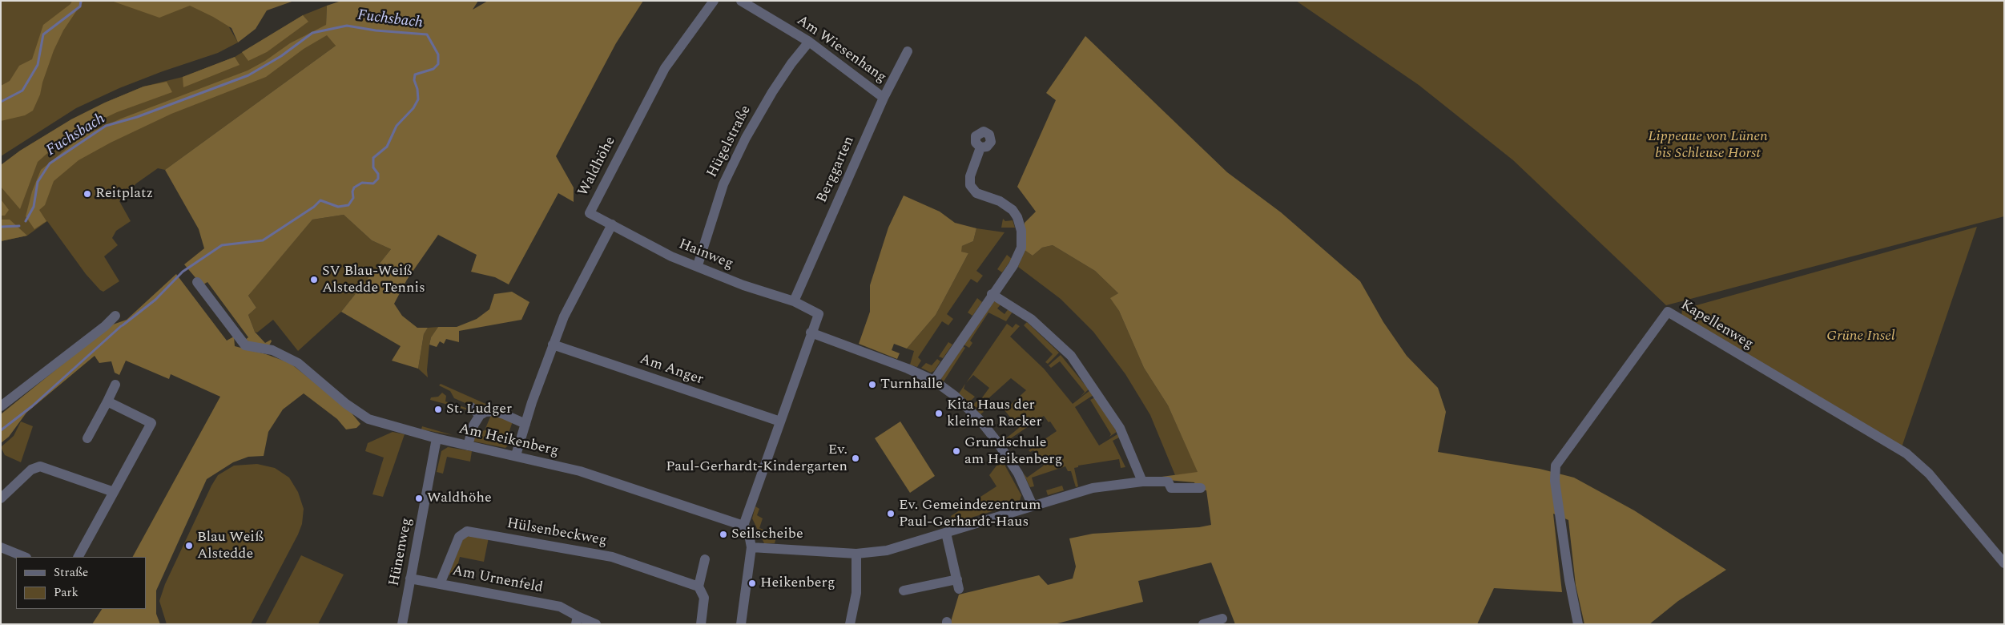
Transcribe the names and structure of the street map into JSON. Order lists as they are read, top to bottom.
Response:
{
  "streets": {
    "street": [
      "Am Wiesenhang",
      "Hügelstraße",
      "Waldhöhe",
      "Berggarten",
      "Hainweg",
      "Kapellenweg",
      "Am Anger",
      "Am Heikenberg",
      "Hülsenbeckweg",
      "Hünenweg",
      "Am Urnenfeld"
    ]
  },
  "crossings": [
    ["Am Wiesenhang", "Hügelstraße"],
    ["Am Wiesenhang", "Berggarten"],
    ["Hügelstraße", "Hainweg"],
    ["Waldhöhe", "Hainweg"],
    ["Berggarten", "Hainweg"],
    ["Am Heikenberg", "Hünenweg"],
    ["Hülsenbeckweg", "Am Urnenfeld"],
    ["Hünenweg", "Am Urnenfeld"]
  ],
  "water": ["Fuchsbach"],
  "parks": ["Lippeaue von Lünen bis Schleuse Horst", "Grüne Insel"],
  "places": [
    "Reitplatz",
    "SV Blau-Weiß Alstedde Tennis",
    "Turnhalle",
    "St. Ludger",
    "Kita Haus der kleinen Racker",
    "Grundschule am Heikenberg",
    "Ev. Paul-Gerhardt-Kindergarten",
    "Waldhöhe",
    "Ev. Gemeindezentrum Paul-Gerhardt-Haus",
    "Seilscheibe",
    "Blau Weiß Alstedde",
    "Heikenberg"
  ],
  "legend": ["Straße", "Park"]
}
